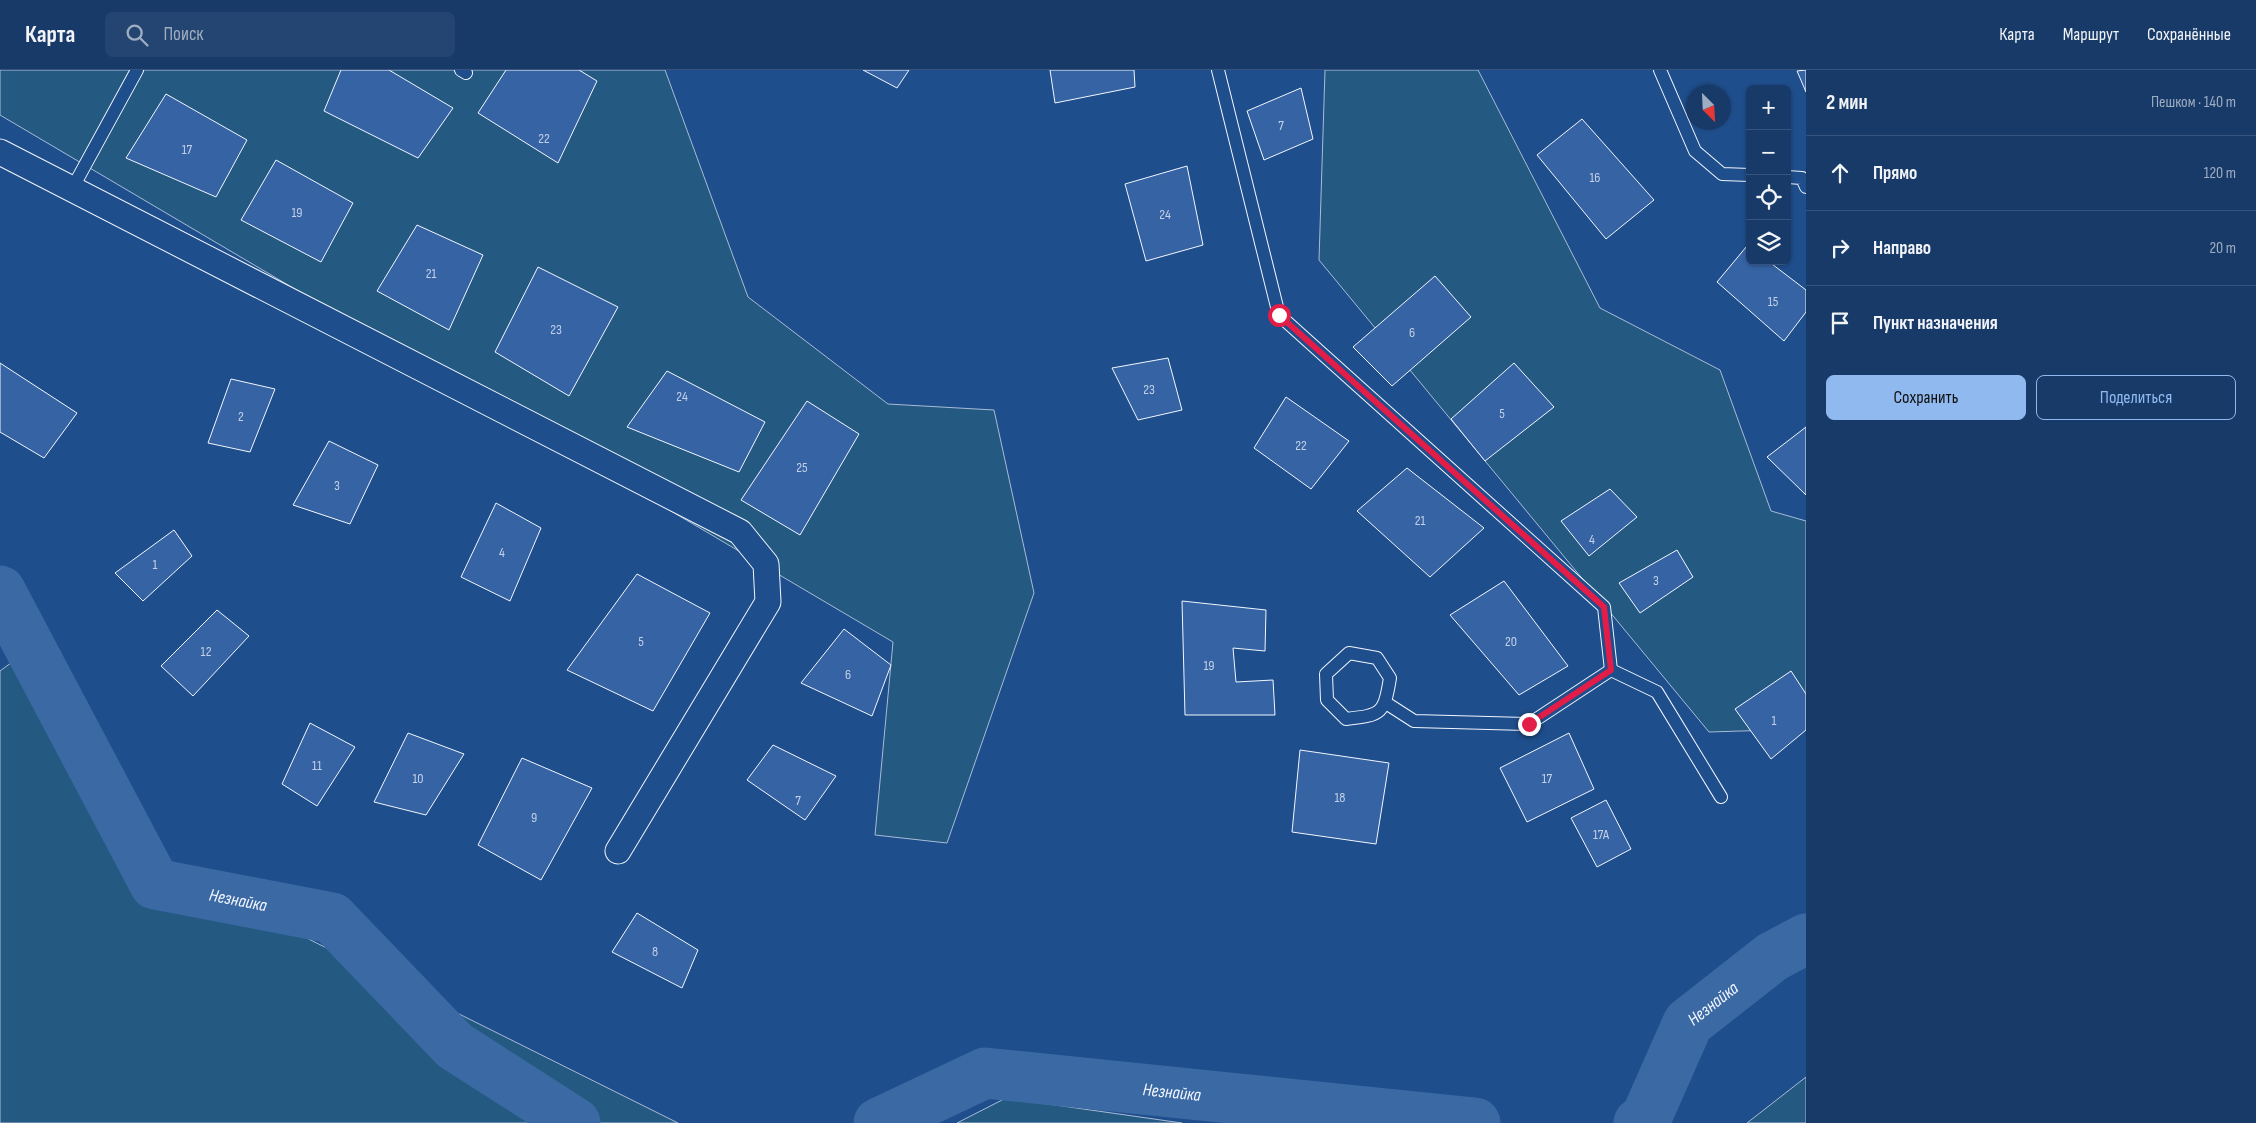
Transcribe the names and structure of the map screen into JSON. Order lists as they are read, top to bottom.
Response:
{
  "water": ["Незнайка"],
  "house_numbers": [
    "7",
    "22",
    "17",
    "16",
    "19",
    "24",
    "21",
    "15",
    "23",
    "6",
    "23",
    "24",
    "5",
    "2",
    "22",
    "25",
    "3",
    "21",
    "4",
    "4",
    "1",
    "3",
    "5",
    "20",
    "12",
    "19",
    "6",
    "1",
    "11",
    "10",
    "17",
    "18",
    "7",
    "9",
    "17А",
    "8"
  ],
  "north": "bottom right",
  "page": {
    "header": "Карта",
    "search": "Поиск",
    "nav": ["Карта", "Маршрут", "Сохранённые"],
    "heading": ["2 мин", "Пешком · 140 m"],
    "map_buttons": ["+", "−"],
    "list": [
      ["Прямо", "120 m"],
      ["Направо", "20 m"],
      "Пункт назначения"
    ],
    "buttons": ["Сохранить", "Поделиться"]
  }
}
